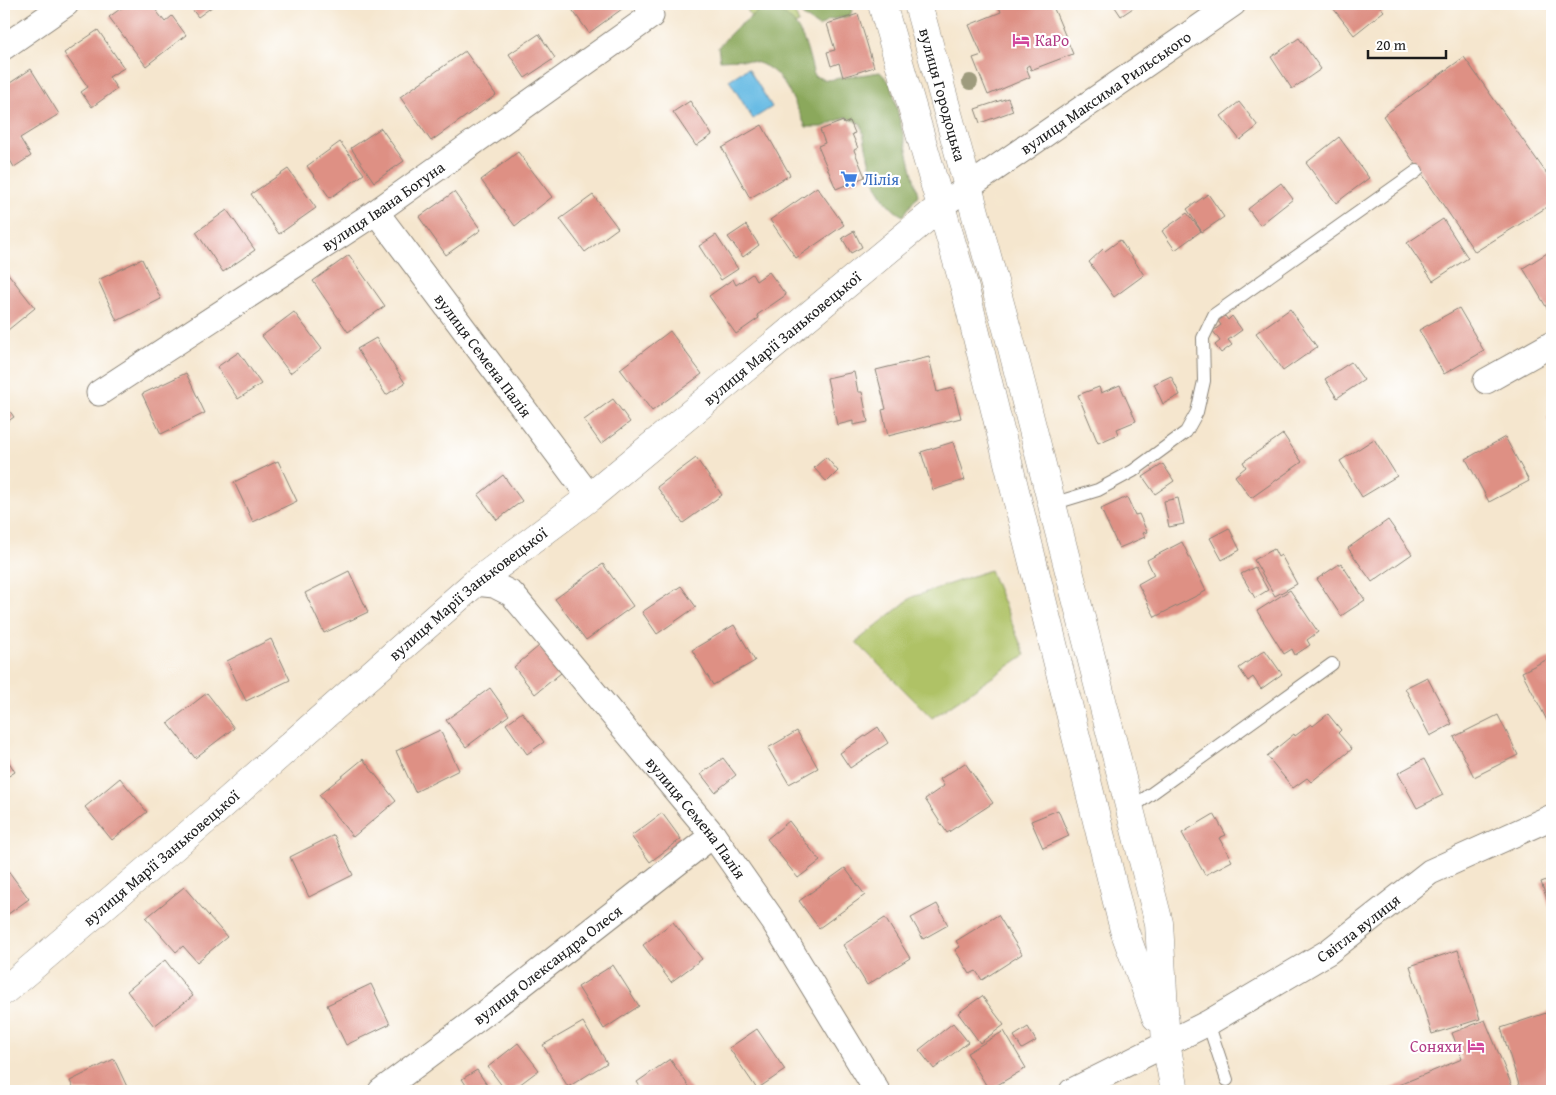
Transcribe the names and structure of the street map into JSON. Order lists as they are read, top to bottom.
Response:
{
  "streets": {
    "main road": ["вулиця Городоцька", "вулиця Марії Заньковецької"],
    "street": [
      "вулиця Максима Рильського",
      "вулиця Івана Богуна",
      "вулиця Семена Палія",
      "Світла вулиця",
      "вулиця Олександра Олеся"
    ]
  },
  "crossings": [
    ["вулиця Максима Рильського", "вулиця Городоцька"],
    ["вулиця Максима Рильського", "вулиця Марії Заньковецької"],
    ["вулиця Городоцька", "Світла вулиця"],
    ["вулиця Івана Богуна", "вулиця Семена Палія"],
    ["вулиця Марії Заньковецької", "вулиця Семена Палія"],
    ["вулиця Семена Палія", "вулиця Олександра Олеся"]
  ],
  "places": {
    "hotel": ["КаРо", "Соняхи"],
    "supermarket": ["Лілія"]
  },
  "scale_bar": "20 m"
}
